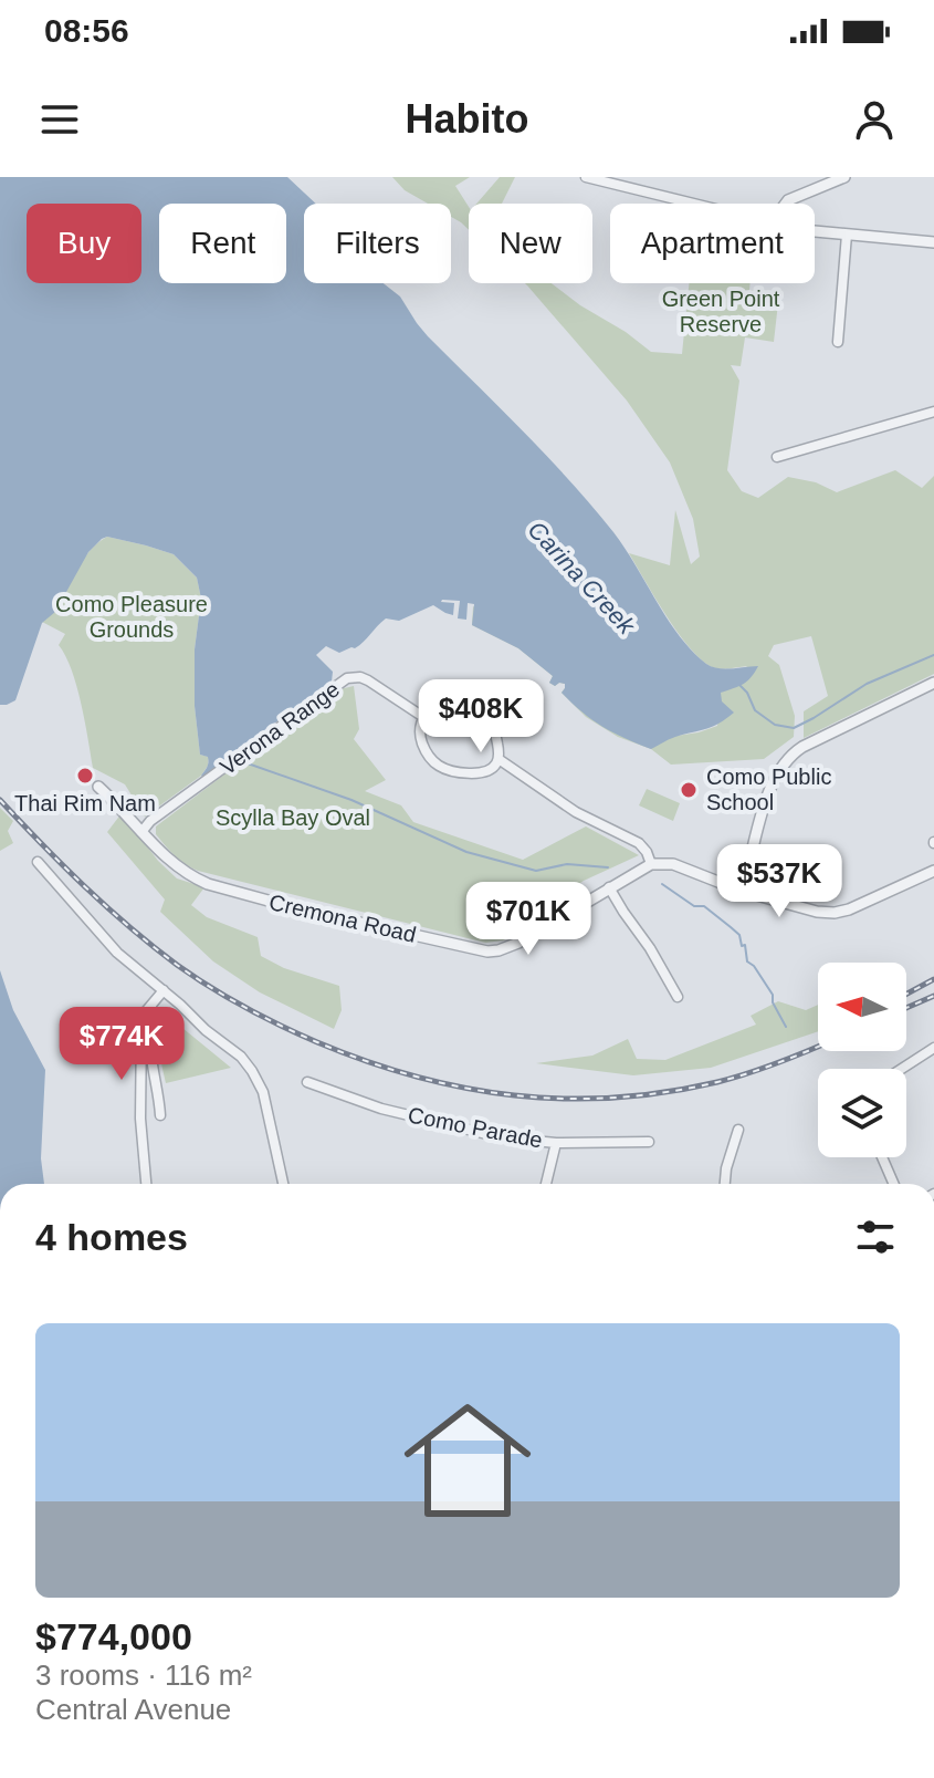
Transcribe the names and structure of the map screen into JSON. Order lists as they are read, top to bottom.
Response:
{
  "streets": {
    "street": ["Verona Range", "Cremona Road", "Como Parade"]
  },
  "crossings": [
    ["Verona Range", "Cremona Road"]
  ],
  "water": ["Carina Creek"],
  "parks": ["Green Point Reserve", "Como Pleasure Grounds", "Scylla Bay Oval"],
  "places": ["Thai Rim Nam", "Como Public School"],
  "north": "left",
  "page": {
    "status": "08:56",
    "header": "Habito",
    "chip": [
      "Buy",
      "Rent",
      "Filters",
      "New",
      "Apartment"
    ],
    "price": [
      "$408K",
      "$537K",
      "$701K",
      "$774K"
    ],
    "heading": "4 homes",
    "list": [
      {
        "name": "$774,000",
        "note": "3 rooms · 116 m² · Central Avenue"
      }
    ]
  }
}
